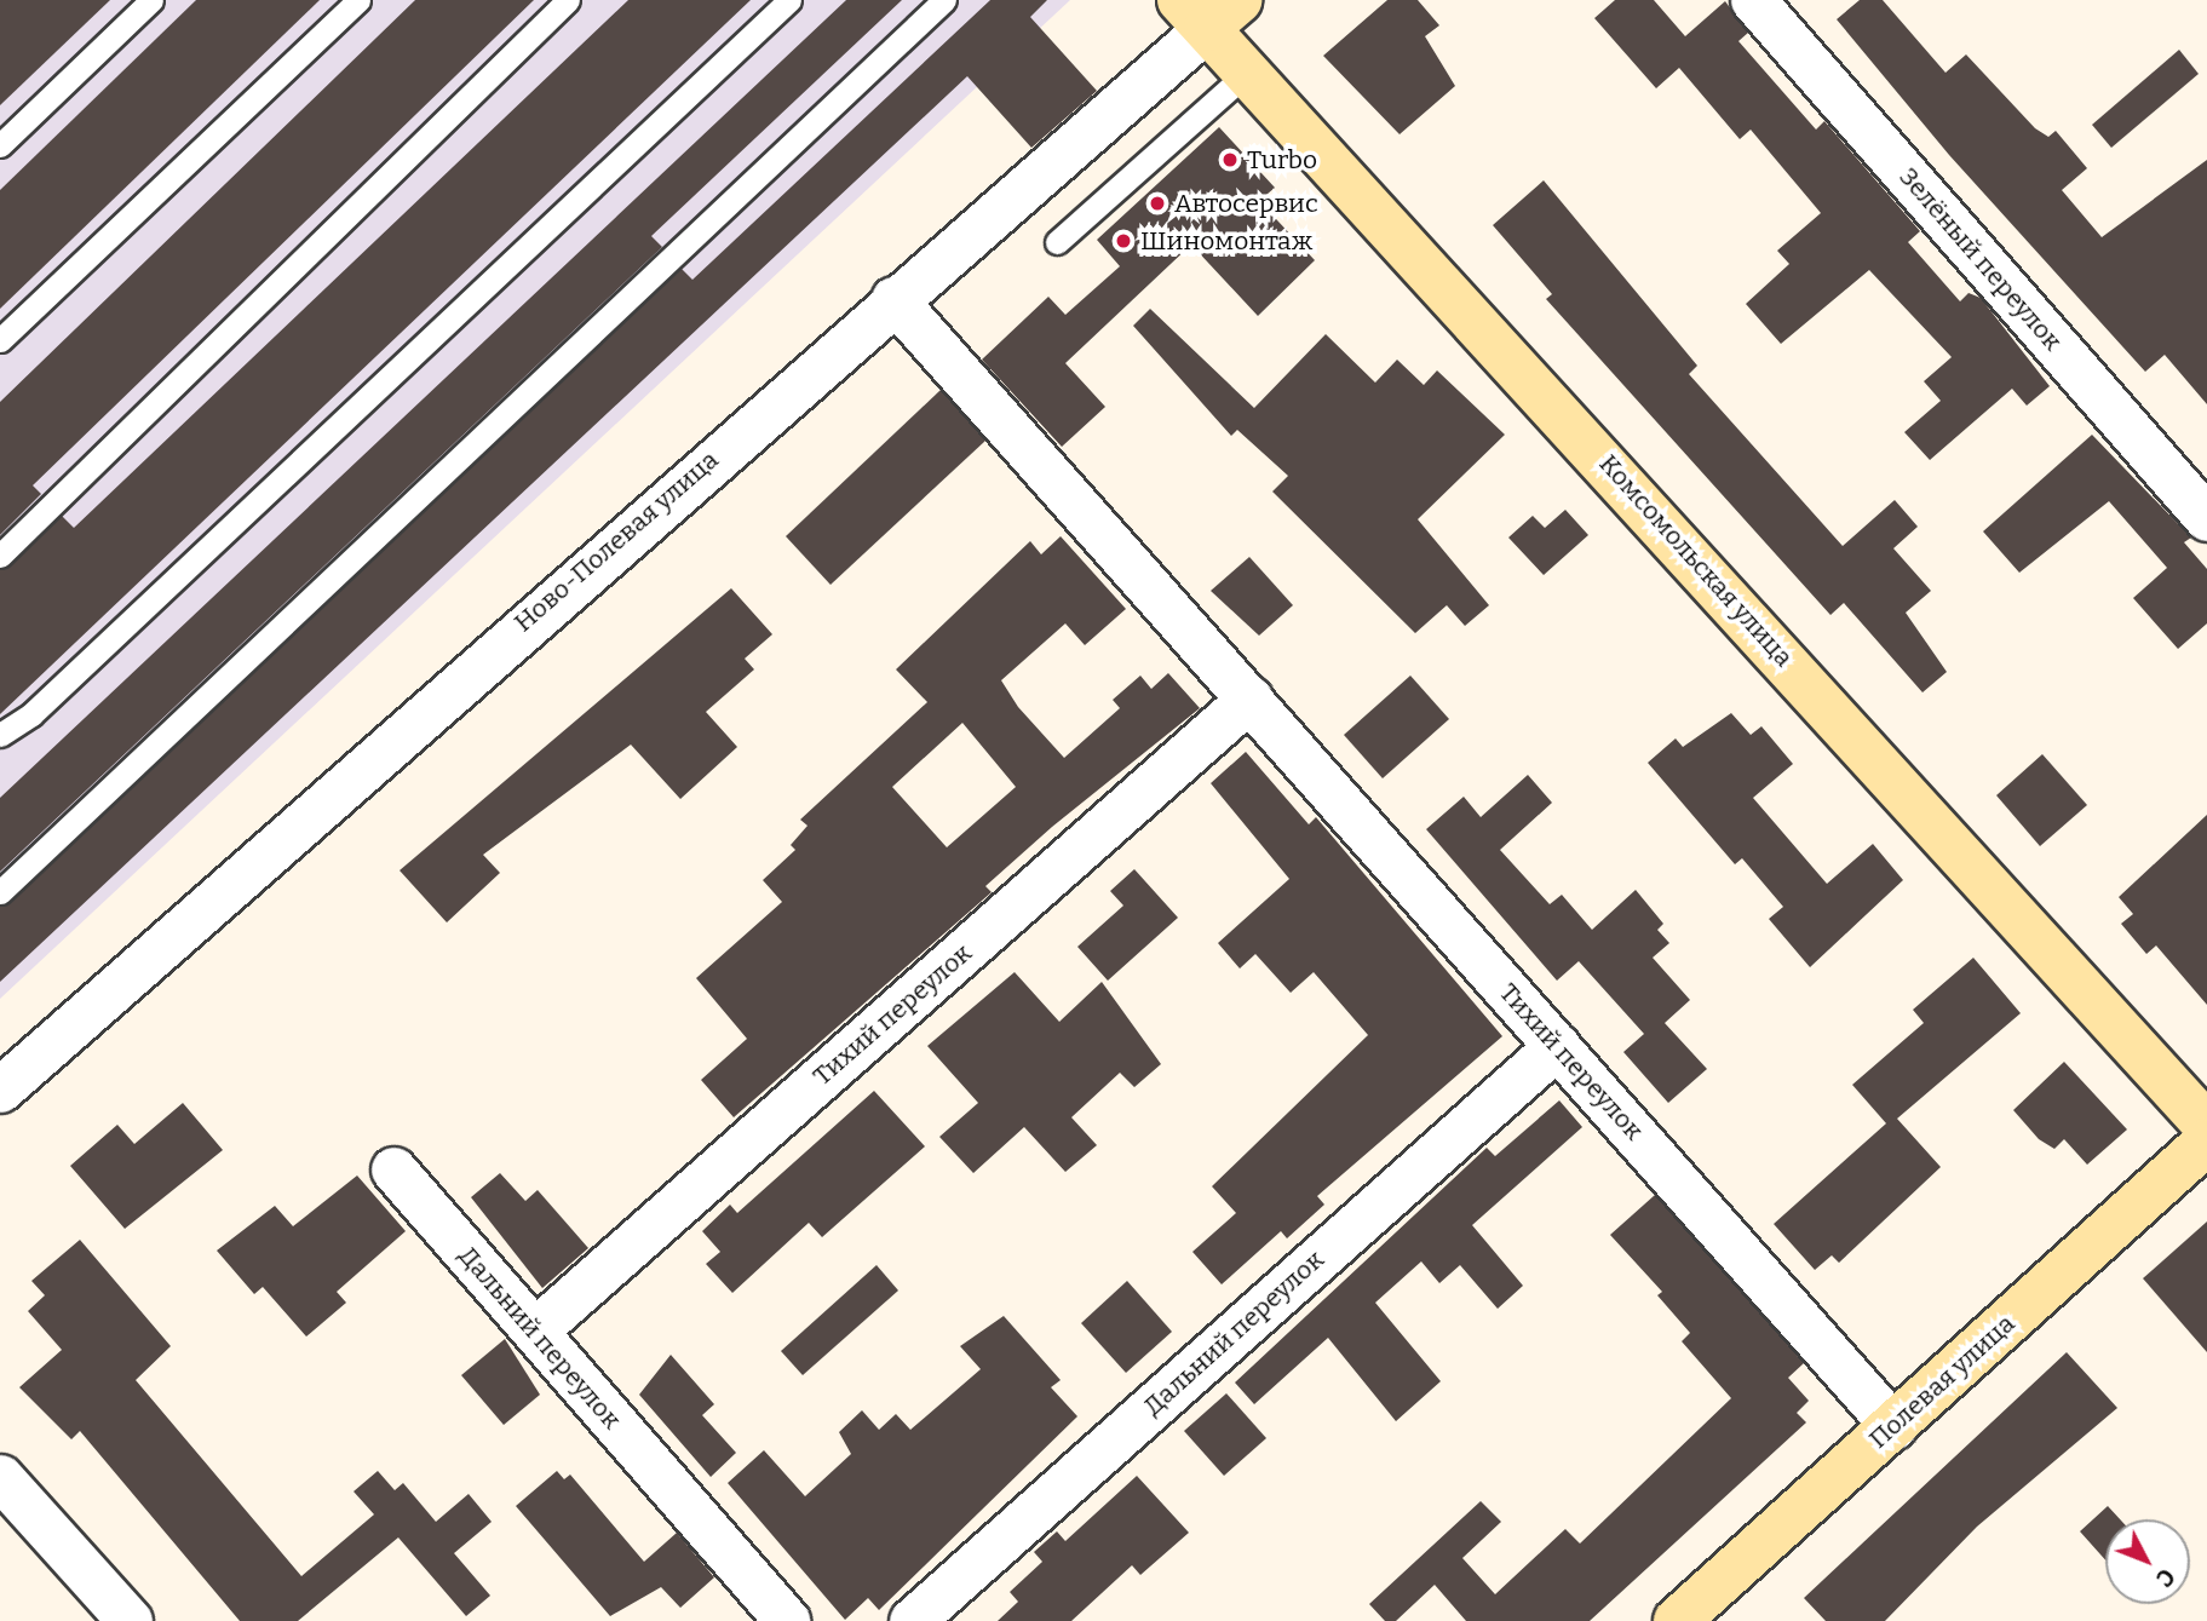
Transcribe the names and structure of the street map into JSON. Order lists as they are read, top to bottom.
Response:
{
  "streets": {
    "street": [
      "Зелёный переулок",
      "Ново-Полевая улица",
      "Комсомольская улица",
      "Тихий переулок",
      "Дальний переулок",
      "Полевая улица"
    ]
  },
  "crossings": [
    ["Ново-Полевая улица", "Комсомольская улица"],
    ["Ново-Полевая улица", "Тихий переулок"],
    ["Тихий переулок", "Дальний переулок"],
    ["Тихий переулок", "Полевая улица"]
  ],
  "places": ["Turbo", "Автосервис", "Шиномонтаж"],
  "north": "bottom right"
}
